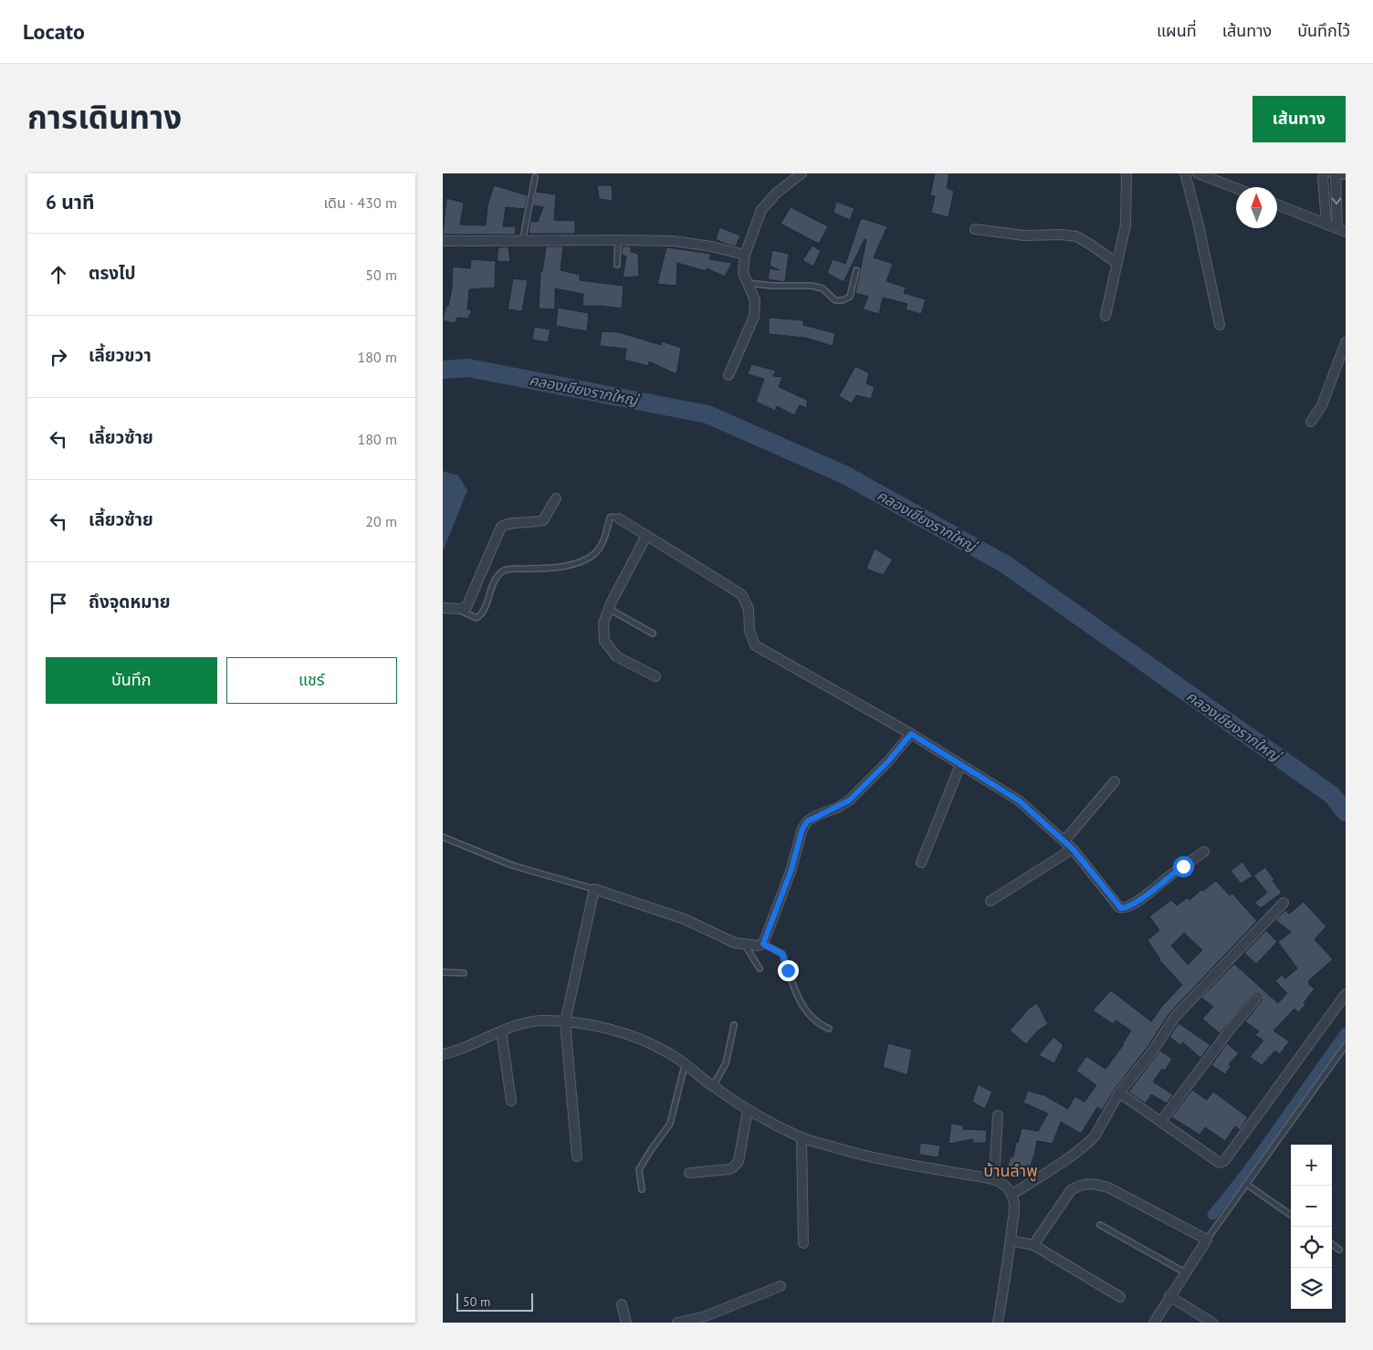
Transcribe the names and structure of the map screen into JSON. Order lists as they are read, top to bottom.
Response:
{
  "districts": ["บ้านลำพู"],
  "water": ["คลองเชียงรากใหญ่"],
  "scale_bar": "50 m",
  "north": "top",
  "page": {
    "header": "Locato",
    "nav": ["แผนที่", "เส้นทาง", "บันทึกไว้"],
    "title": "การเดินทาง",
    "buttons": [
      "เส้นทาง",
      ["บันทึก", "แชร์"]
    ],
    "heading": ["6 นาที", "เดิน · 430 m"],
    "list": [
      ["ตรงไป", "50 m"],
      ["เลี้ยวขวา", "180 m"],
      ["เลี้ยวซ้าย", "180 m"],
      ["เลี้ยวซ้าย", "20 m"],
      "ถึงจุดหมาย"
    ],
    "map_buttons": ["+", "−"],
    "scale": "50 m"
  }
}
